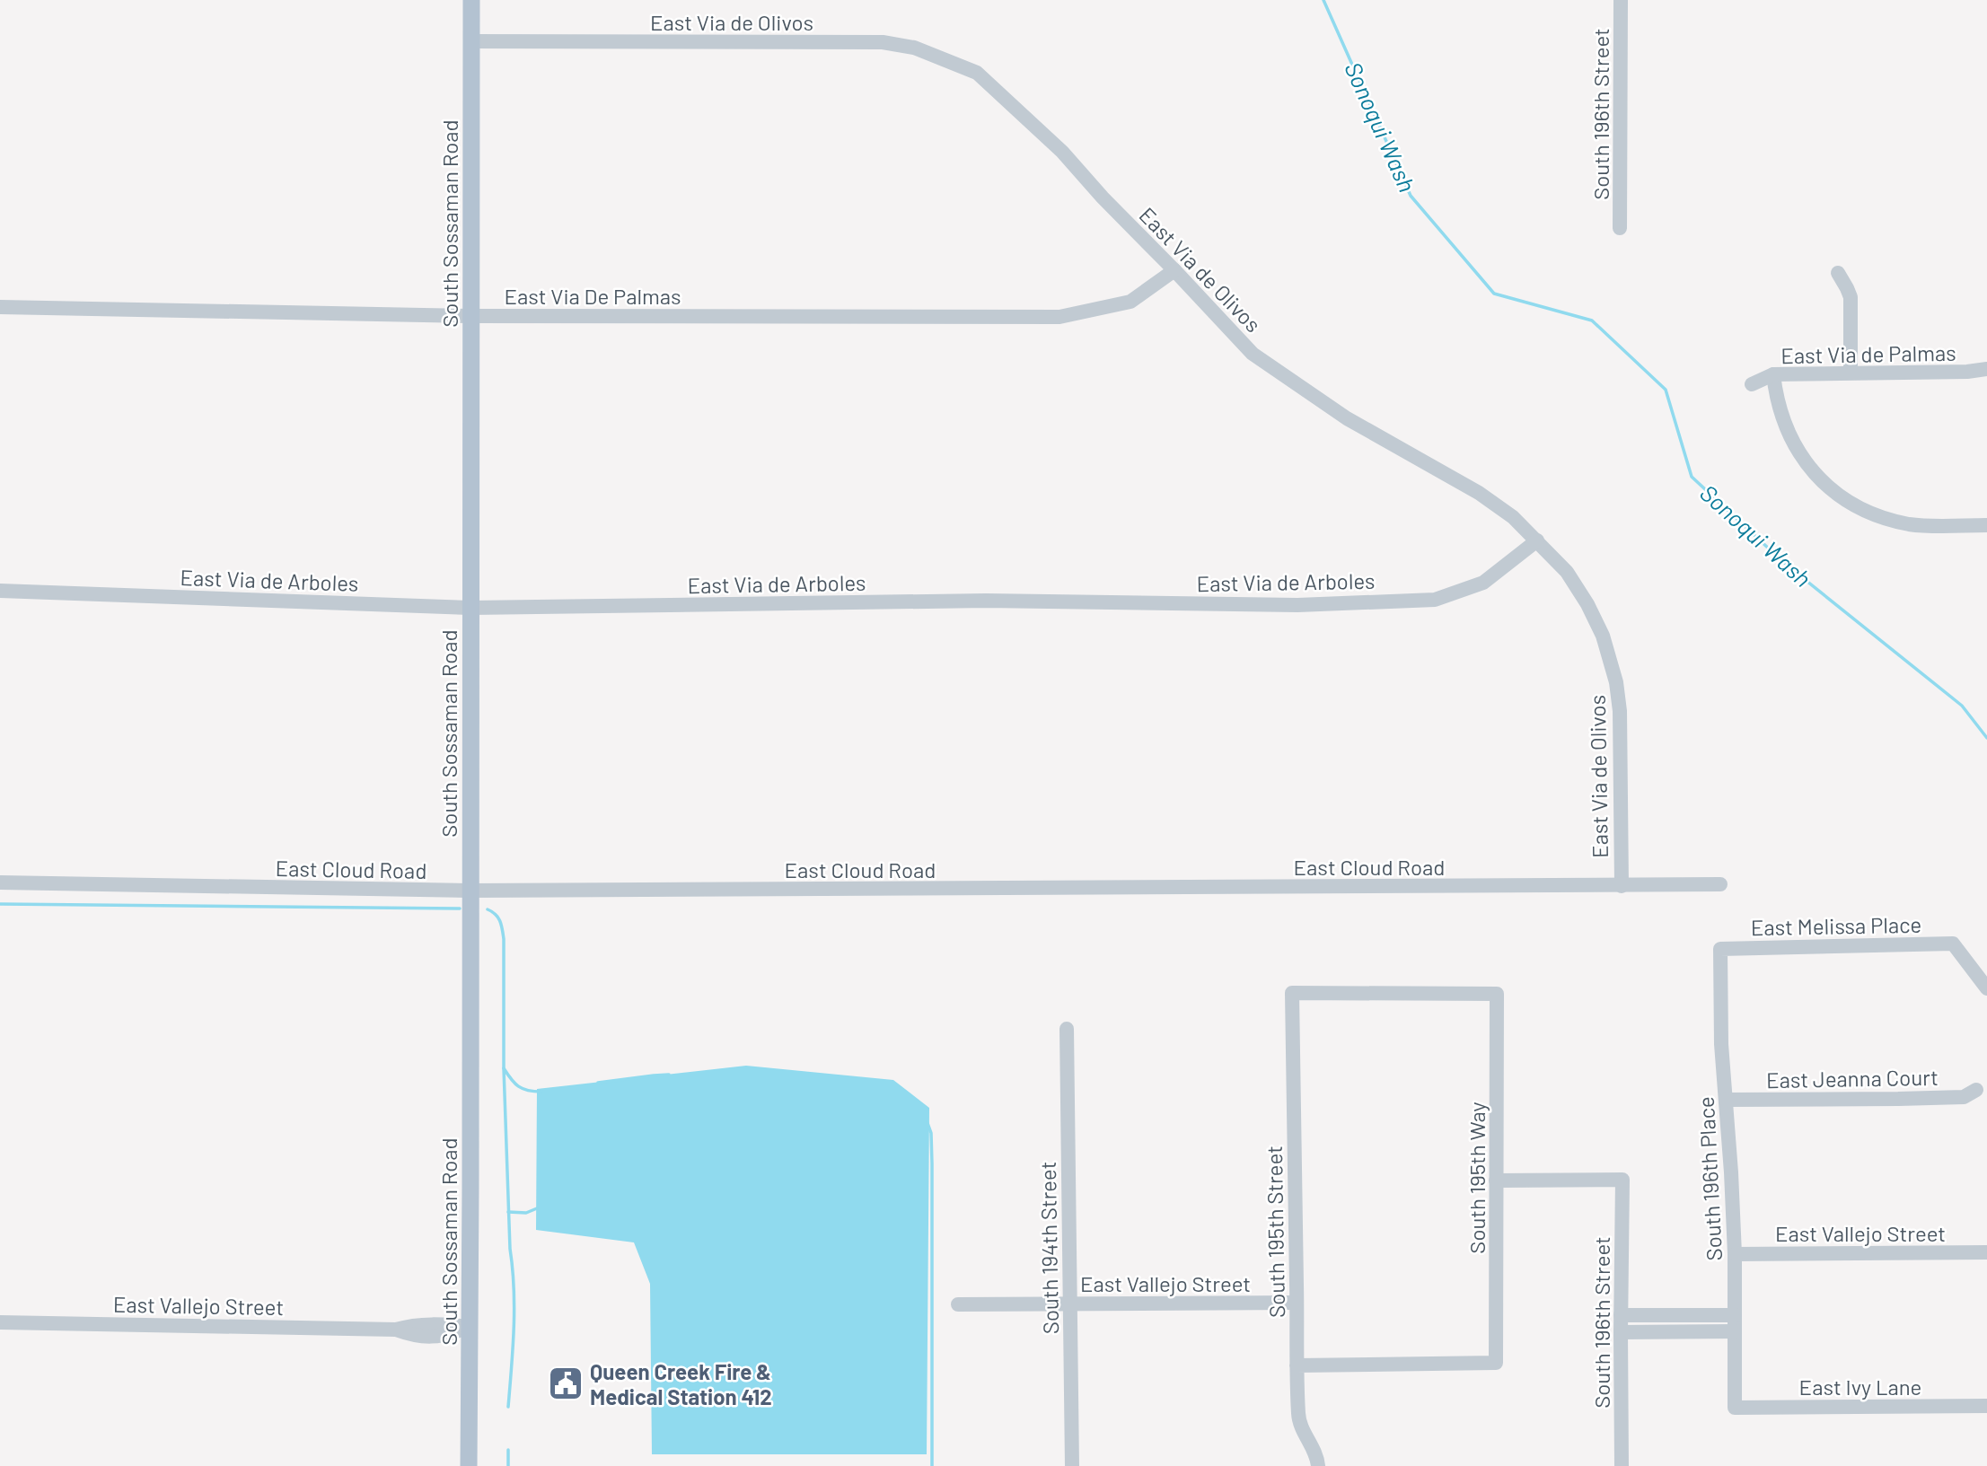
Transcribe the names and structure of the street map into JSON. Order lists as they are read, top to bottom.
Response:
{
  "streets": {
    "main road": ["South Sossaman Road"],
    "street": [
      "East Via de Olivos",
      "South 196th Street",
      "East Via De Palmas",
      "East Via de Palmas",
      "East Via de Arboles",
      "East Cloud Road",
      "East Melissa Place",
      "East Jeanna Court",
      "South 195th Way",
      "South 196th Place",
      "South 195th Street",
      "East Vallejo Street",
      "South 194th Street",
      "East Ivy Lane"
    ]
  },
  "crossings": [
    ["East Via de Olivos", "South Sossaman Road"],
    ["East Via de Olivos", "East Via De Palmas"],
    ["East Via de Olivos", "East Via de Arboles"],
    ["East Via de Olivos", "East Cloud Road"],
    ["South 196th Street", "South 195th Way"],
    ["South Sossaman Road", "East Via De Palmas"],
    ["South Sossaman Road", "East Via de Arboles"],
    ["South Sossaman Road", "East Cloud Road"],
    ["South Sossaman Road", "East Vallejo Street"],
    ["East Melissa Place", "South 196th Place"],
    ["East Jeanna Court", "South 196th Place"],
    ["South 195th Way", "South 195th Street"],
    ["South 196th Place", "East Vallejo Street"],
    ["South 196th Place", "East Ivy Lane"],
    ["South 195th Street", "East Vallejo Street"],
    ["East Vallejo Street", "South 194th Street"]
  ],
  "water": ["Sonoqui Wash"],
  "places": {
    "public building": ["Queen Creek Fire & Medical Station 412"]
  }
}
